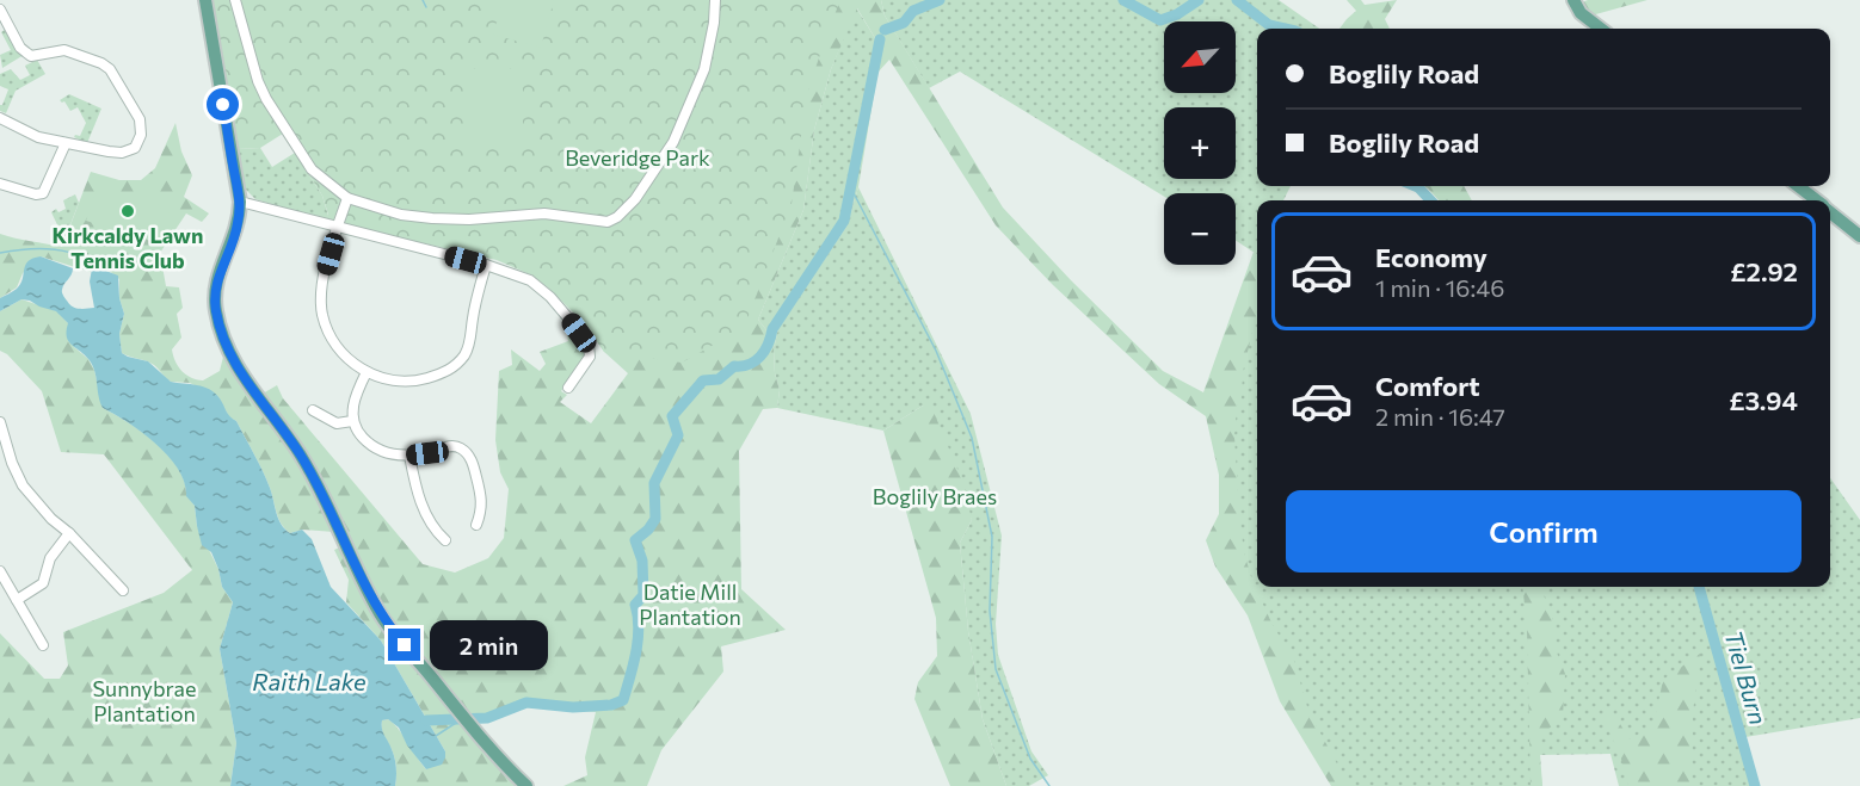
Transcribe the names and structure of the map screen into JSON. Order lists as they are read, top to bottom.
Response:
{
  "water": ["Tiel Burn", "Raith Lake"],
  "parks": [
    "Beveridge Park",
    "Boglily Braes",
    "Datie Mill Plantation",
    "Sunnybrae Plantation"
  ],
  "places": ["Kirkcaldy Lawn Tennis Club"],
  "north": "bottom left",
  "page": {
    "map_buttons": ["+", "−"],
    "banner": ["Boglily Road", "Boglily Road"],
    "list": [
      {
        "name": "Economy",
        "note": "1 min · 16:46",
        "value": "£2.92"
      },
      {
        "name": "Comfort",
        "note": "2 min · 16:47",
        "value": "£3.94"
      }
    ],
    "buttons": "Confirm",
    "bubble": "2 min"
  }
}
